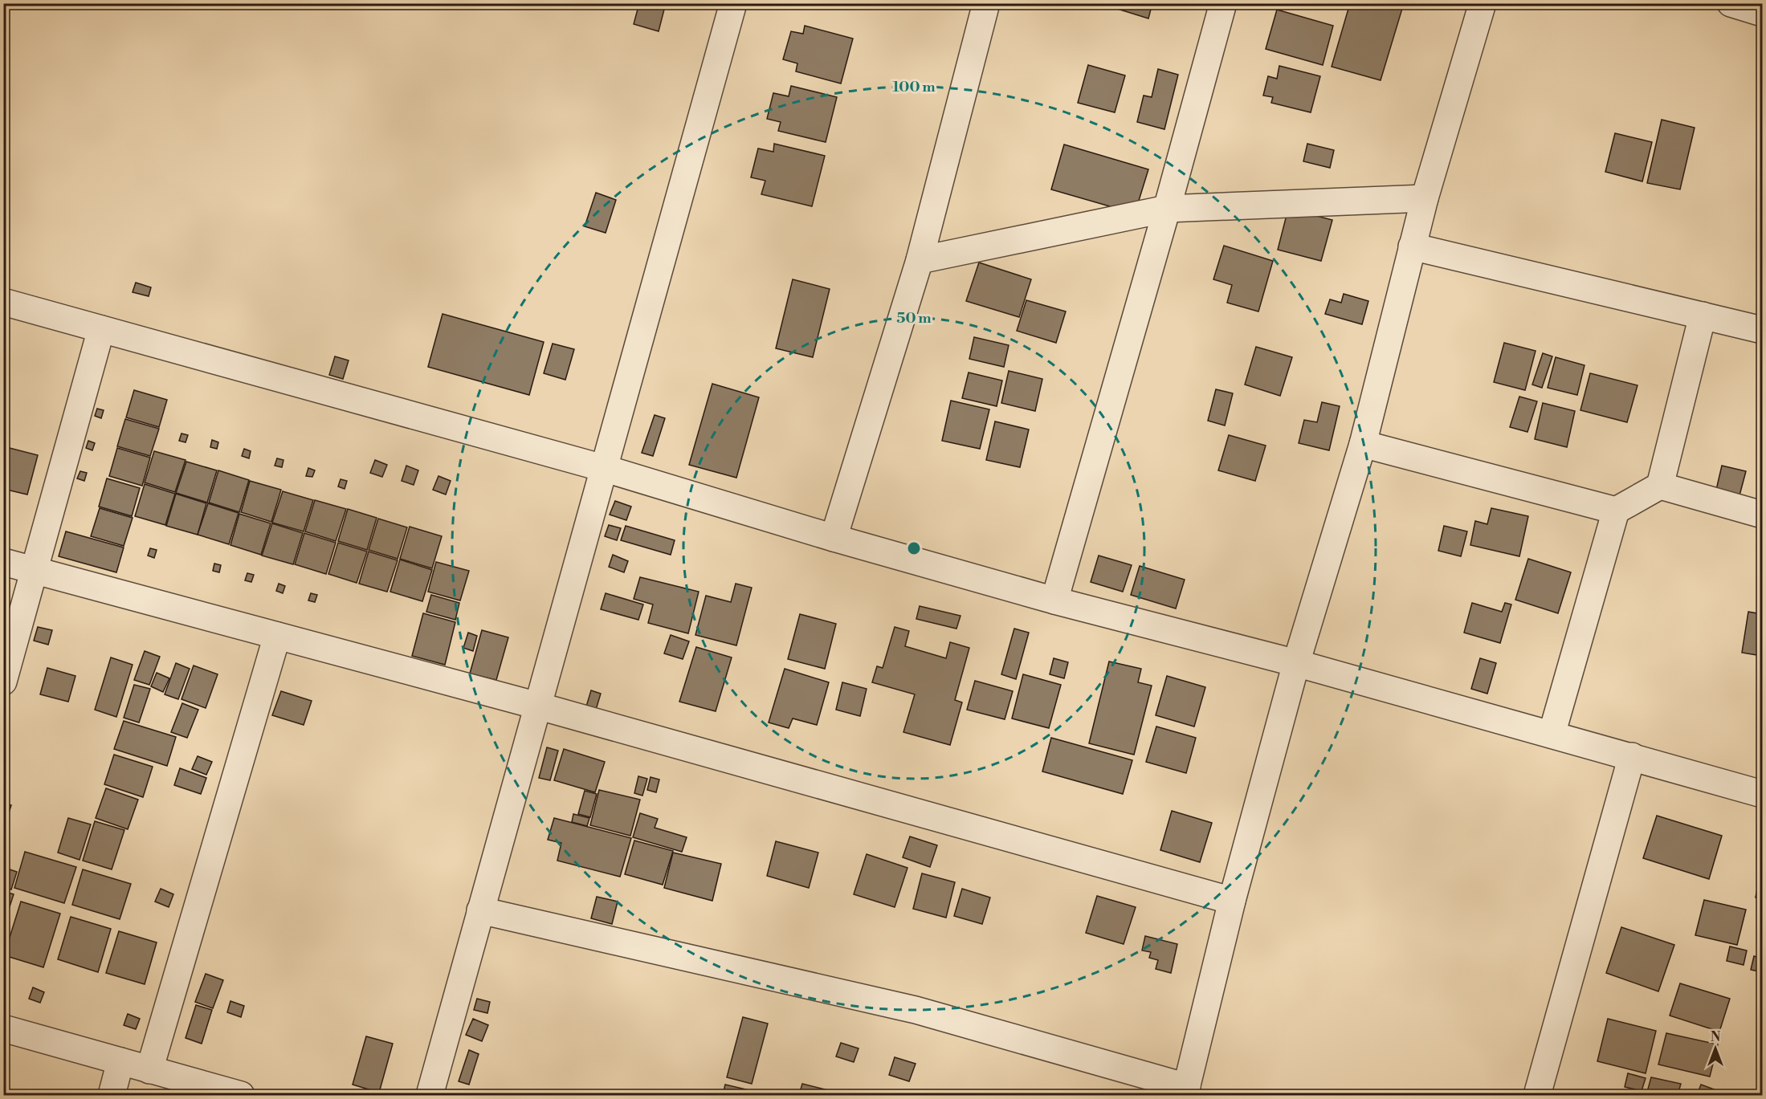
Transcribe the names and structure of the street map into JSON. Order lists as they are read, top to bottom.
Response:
{
  "north": "top",
  "rings": ["100 m", "50 m"]
}
